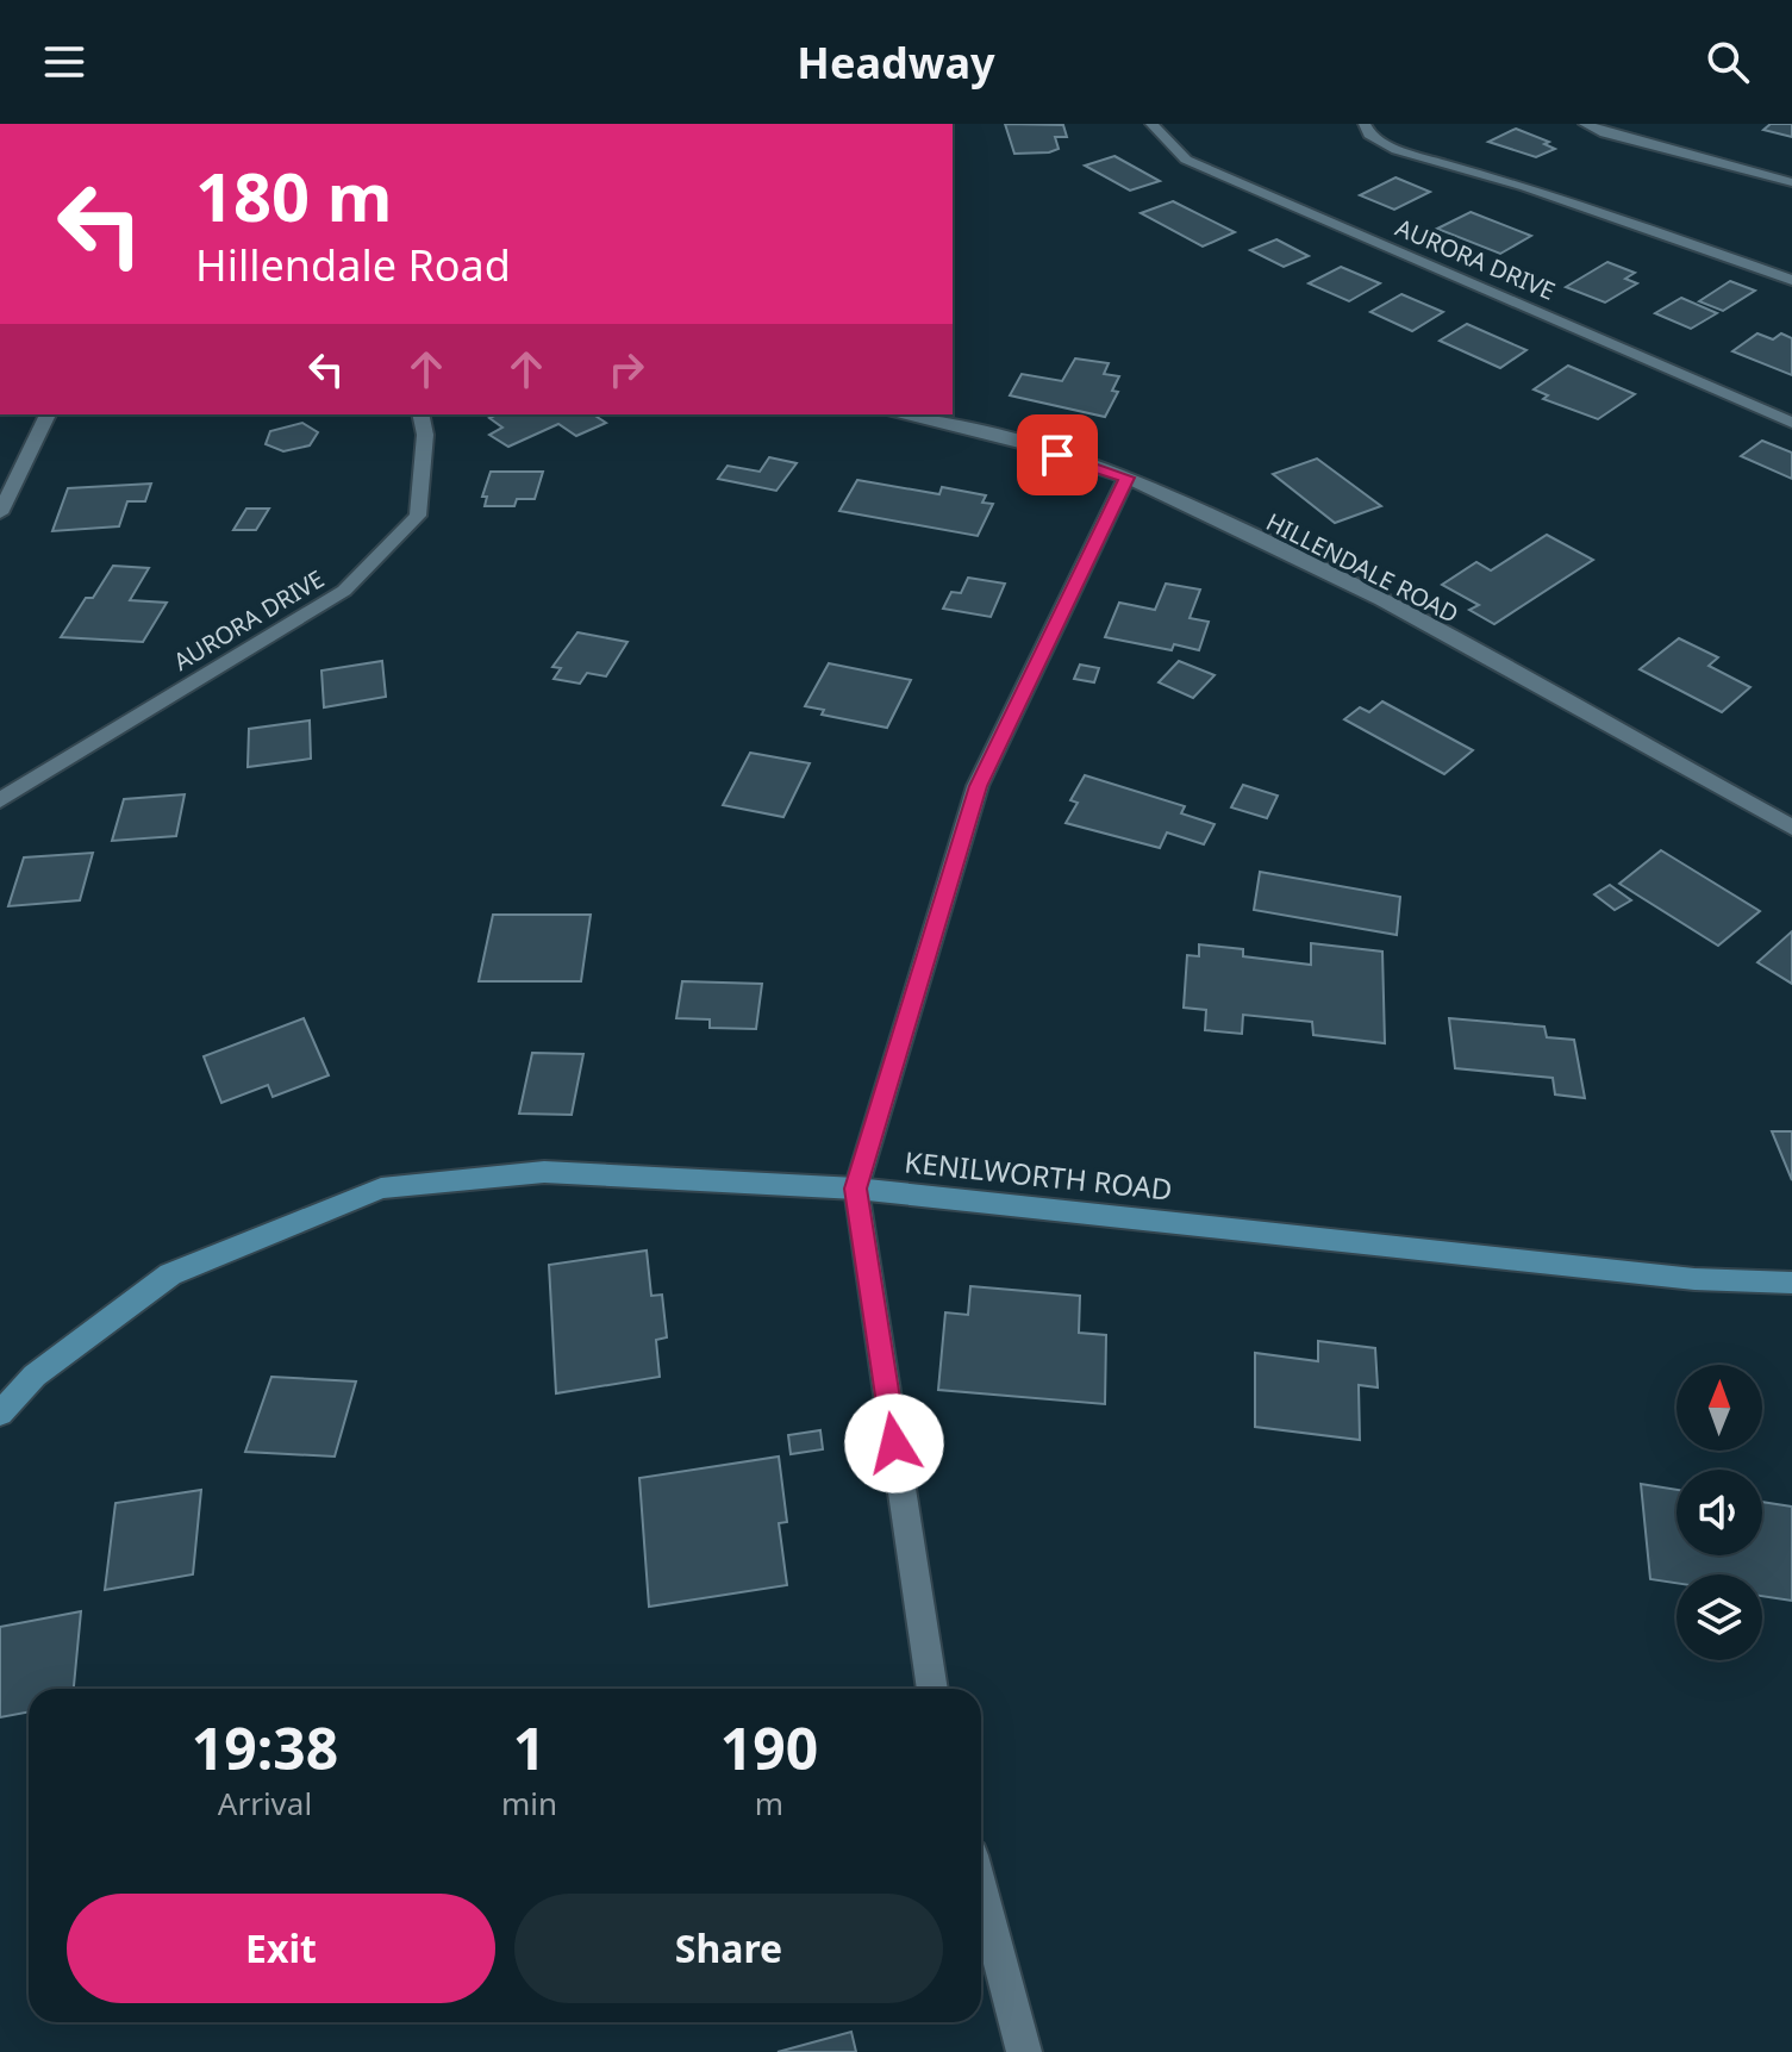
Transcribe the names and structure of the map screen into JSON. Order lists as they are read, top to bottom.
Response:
{
  "streets": {
    "street": ["AURORA DRIVE", "HILLENDALE ROAD", "KENILWORTH ROAD"]
  },
  "north": "top",
  "page": {
    "header": "Headway",
    "turn": ["180 m", "Hillendale Road"],
    "eta": [
      "19:38",
      "Arrival",
      "1",
      "min",
      "190",
      "m"
    ],
    "buttons": ["Exit", "Share"]
  }
}
